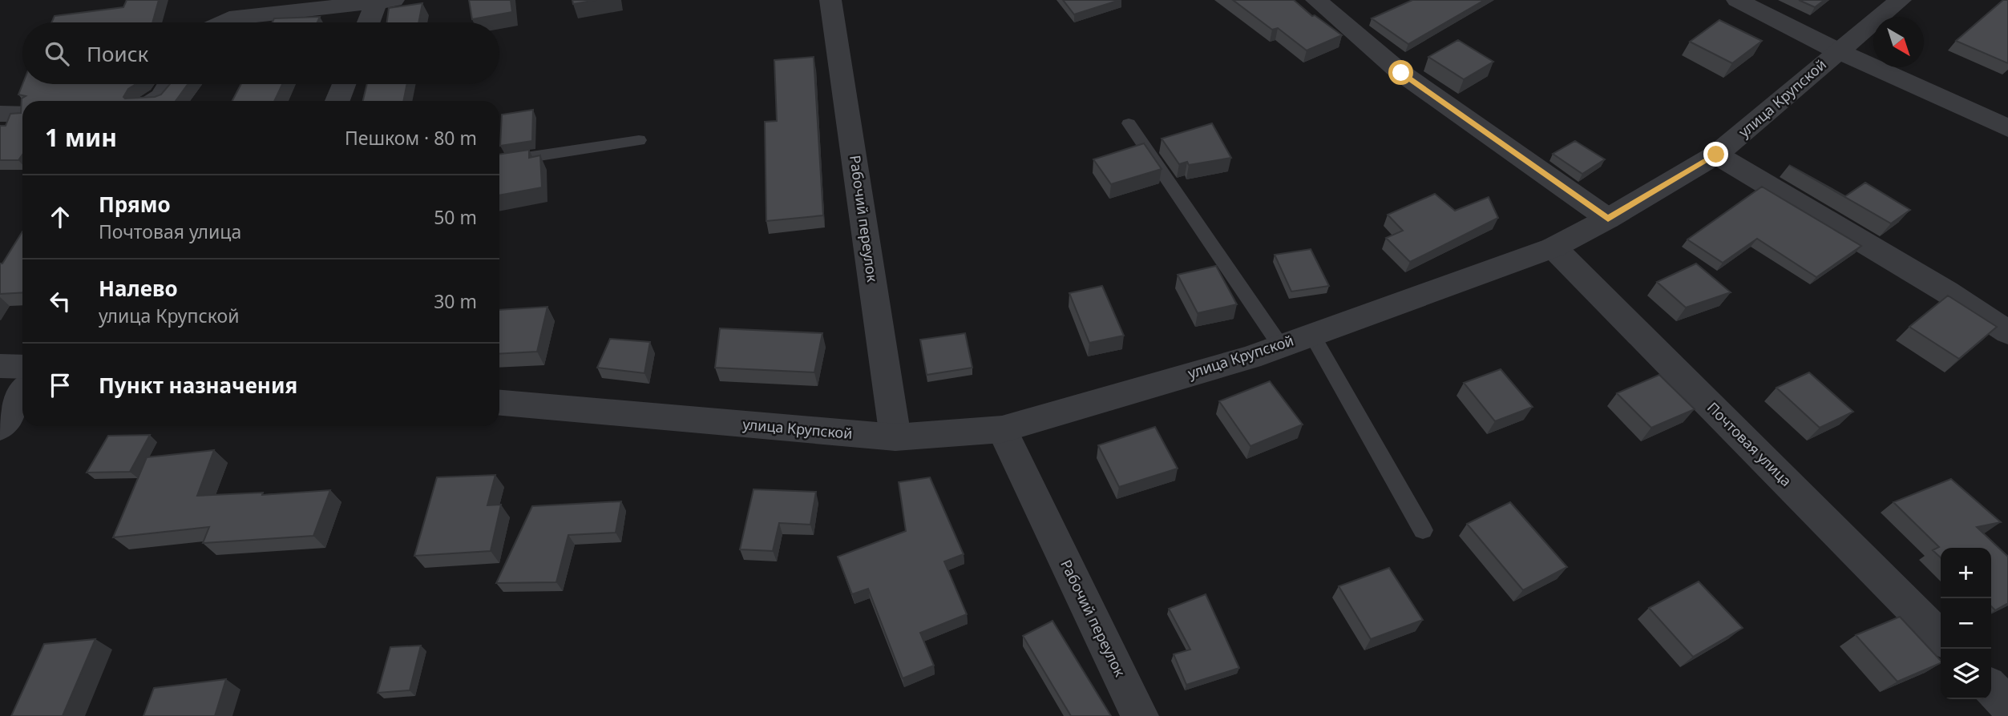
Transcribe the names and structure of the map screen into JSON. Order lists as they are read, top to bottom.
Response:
{
  "streets": {
    "street": ["улица Крупской", "Рабочий переулок", "Почтовая улица"]
  },
  "crossings": [
    ["улица Крупской", "Рабочий переулок"],
    ["улица Крупской", "Почтовая улица"]
  ],
  "north": "bottom right",
  "page": {
    "search": "Поиск",
    "heading": ["1 мин", "Пешком · 80 m"],
    "list": [
      ["Прямо", "Почтовая улица", "50 m"],
      ["Налево", "улица Крупской", "30 m"],
      "Пункт назначения"
    ],
    "map_buttons": ["+", "−"]
  }
}
